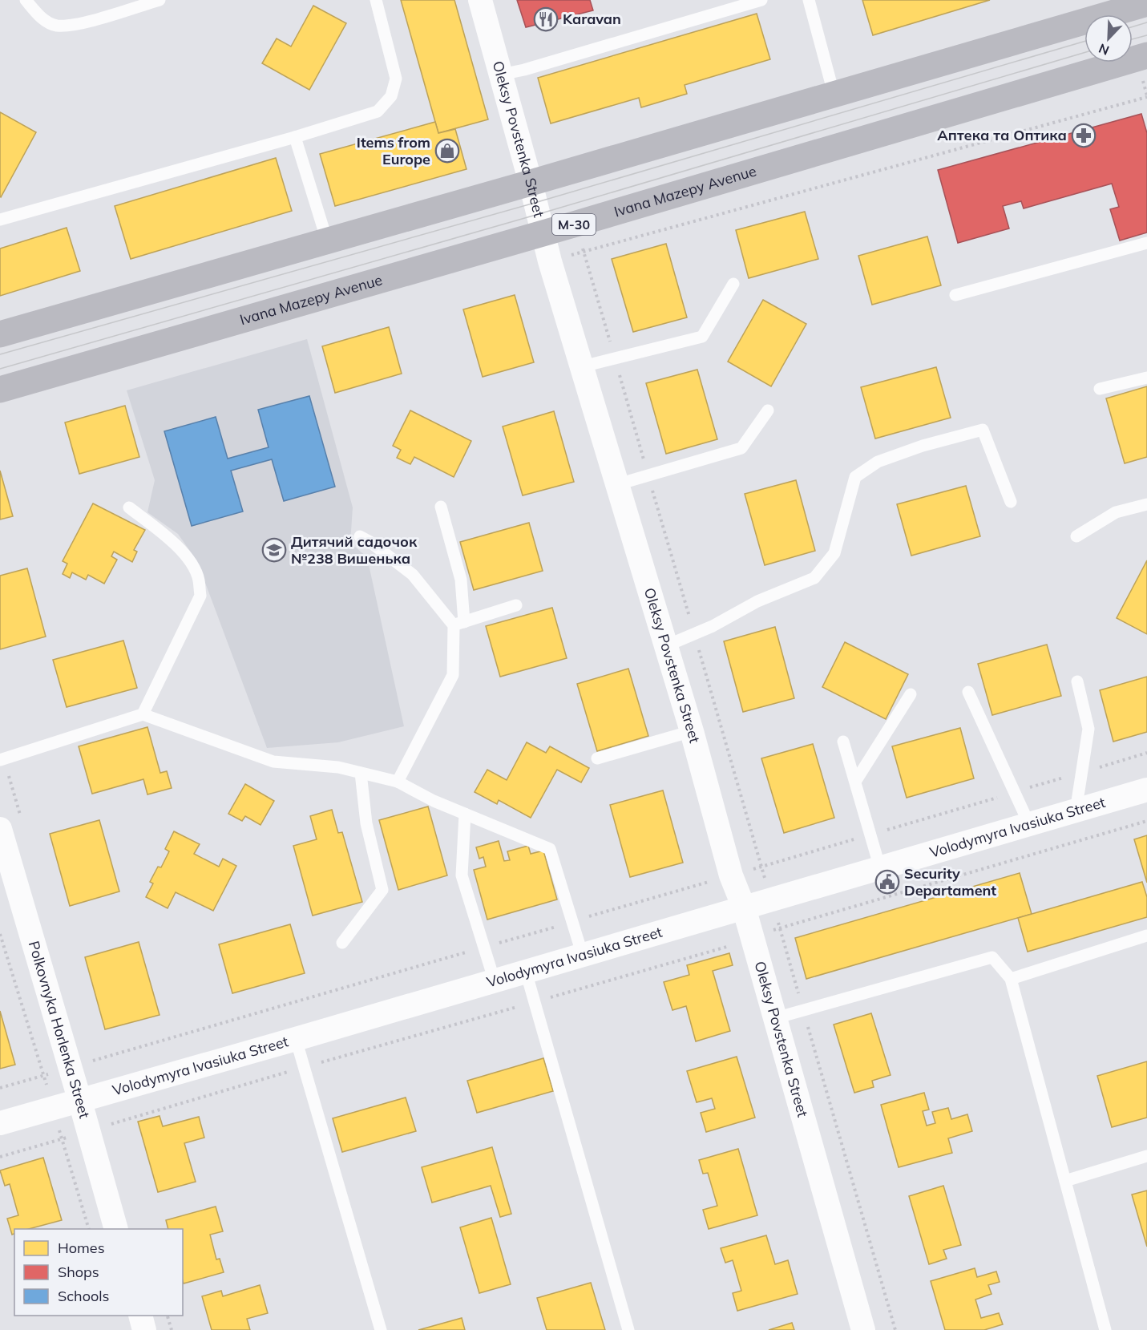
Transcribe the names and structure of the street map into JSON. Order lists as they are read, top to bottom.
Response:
{
  "streets": {
    "highway": ["Ivana Mazepy Avenue", "М-30"],
    "street": ["Oleksy Povstenka Street", "Volodymyra Ivasiuka Street", "Polkovnyka Horlenka Street"]
  },
  "crossings": [
    ["Oleksy Povstenka Street", "Ivana Mazepy Avenue"],
    ["Oleksy Povstenka Street", "Volodymyra Ivasiuka Street"],
    ["Volodymyra Ivasiuka Street", "Polkovnyka Horlenka Street"]
  ],
  "places": {
    "restaurant": ["Karavan"],
    "pharmacy": ["Аптека та Оптика"],
    "shop": ["Items from Europe"],
    "school or university": ["Дитячий садочок №238 Вишенька"],
    "public building": ["Security Departament"]
  },
  "legend": ["Homes", "Shops", "Schools"],
  "north": "bottom left"
}
